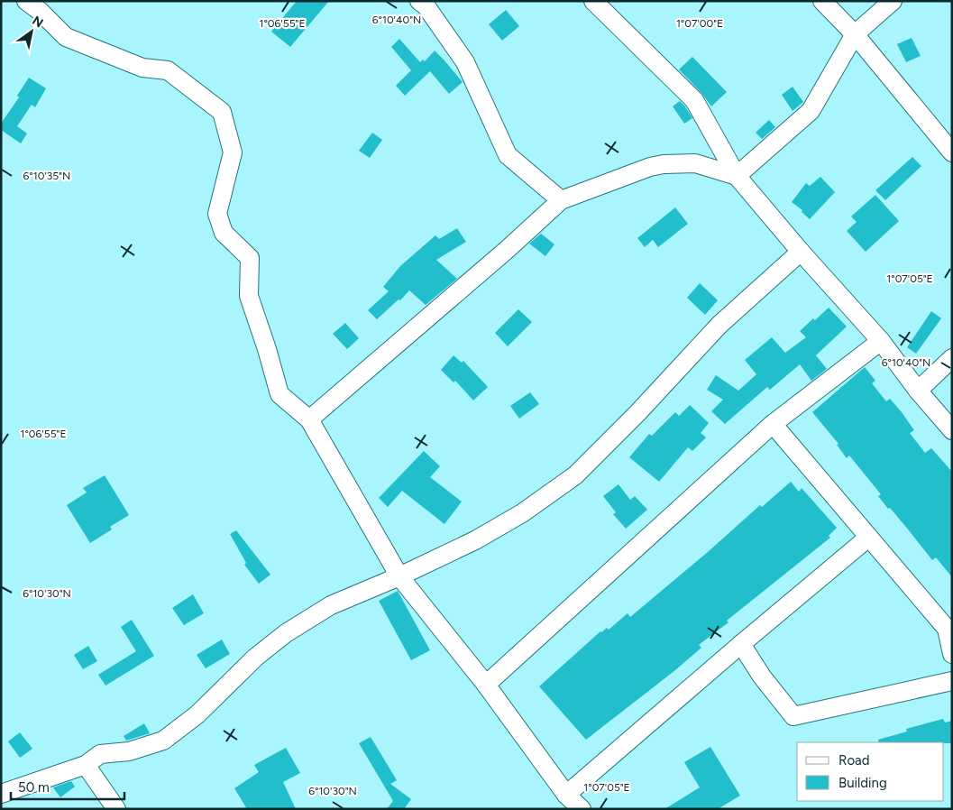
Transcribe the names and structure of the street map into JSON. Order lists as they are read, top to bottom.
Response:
{
  "legend": ["Road", "Building"],
  "scale_bar": "50 m",
  "north": "top right",
  "coordinates": [
    "6°10'40\"N",
    "1°07'00\"E",
    "1°06'55\"E",
    "6°10'35\"N",
    "1°07'05\"E",
    "6°10'30\"N"
  ]
}
